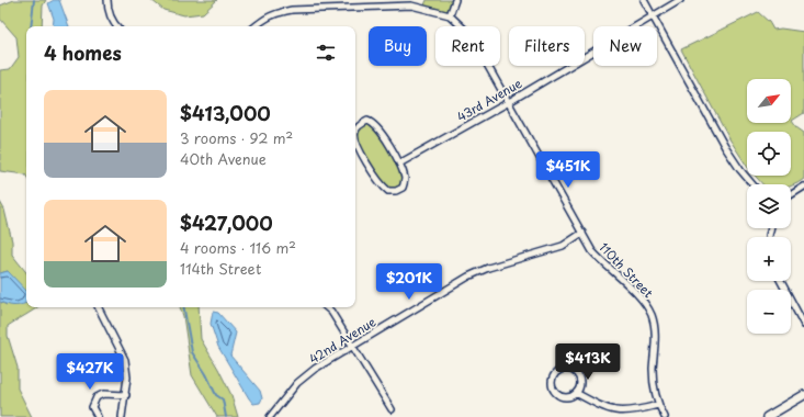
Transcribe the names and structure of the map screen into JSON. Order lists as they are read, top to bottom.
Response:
{
  "streets": {
    "street": ["43rd Avenue", "110th Street", "42nd Avenue"]
  },
  "crossings": [
    ["43rd Avenue", "110th Street"],
    ["110th Street", "42nd Avenue"]
  ],
  "north": "top right",
  "page": {
    "chip": [
      "Buy",
      "Rent",
      "Filters",
      "New"
    ],
    "heading": "4 homes",
    "map_buttons": ["+", "−"],
    "list": [
      {
        "name": "$413,000",
        "note": "3 rooms · 92 m² · 40th Avenue"
      },
      {
        "name": "$427,000",
        "note": "4 rooms · 116 m² · 114th Street"
      }
    ],
    "price": [
      "$451K",
      "$201K",
      "$413K",
      "$427K"
    ]
  }
}
